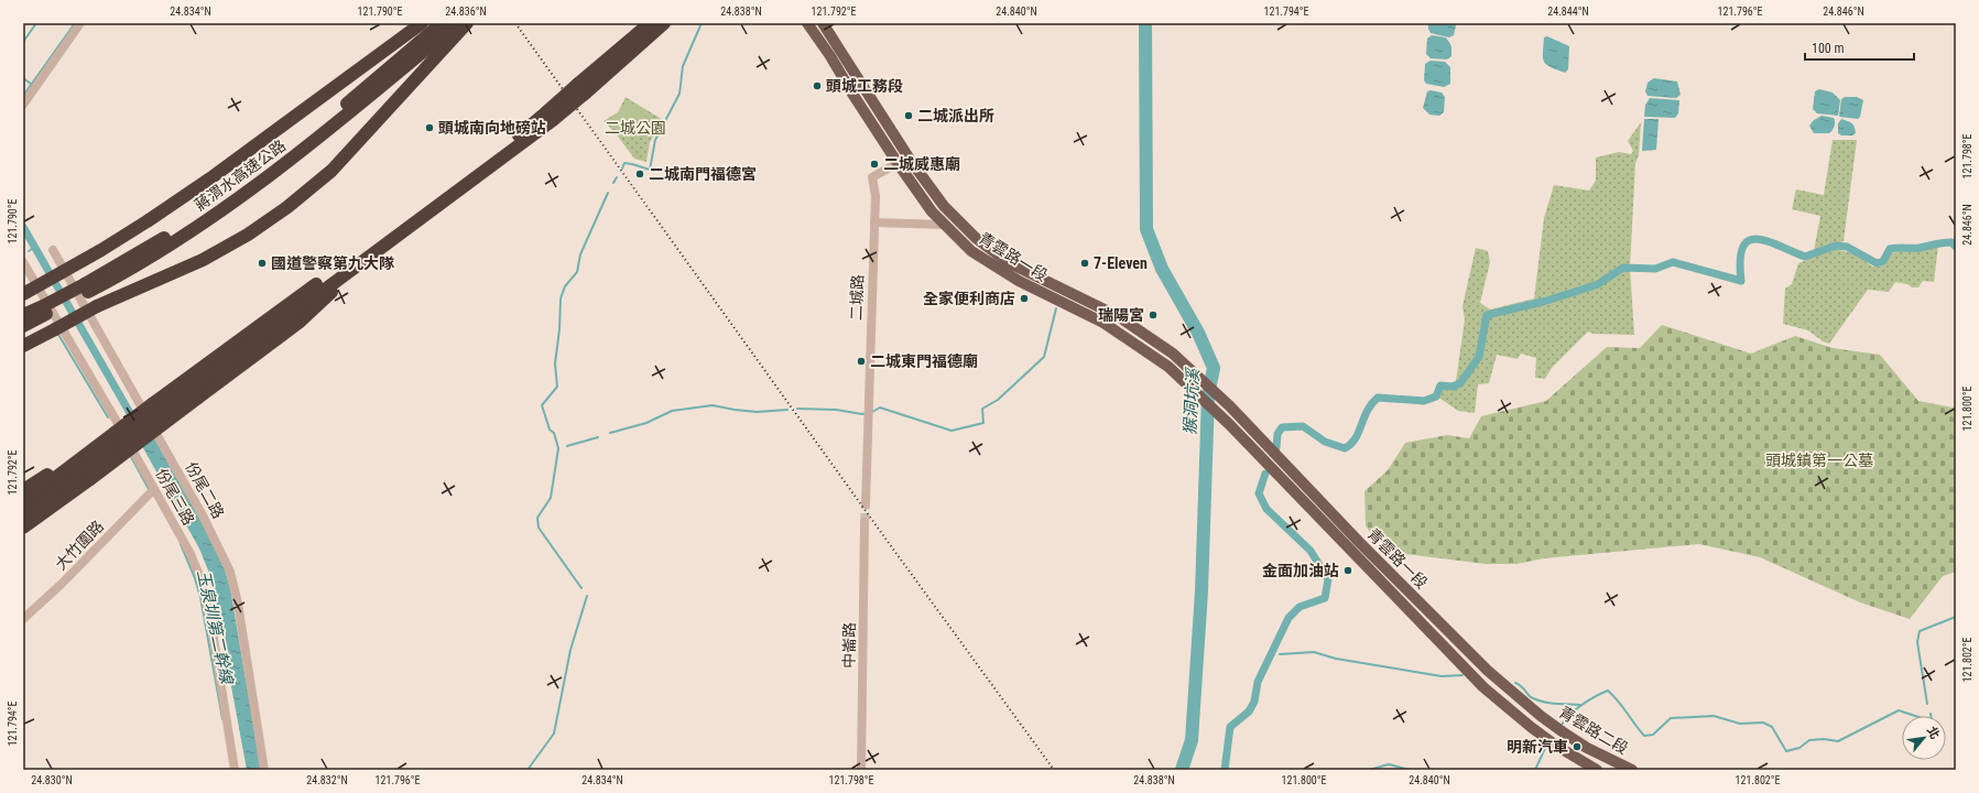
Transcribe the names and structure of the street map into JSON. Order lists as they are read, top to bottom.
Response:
{
  "streets": {
    "highway": ["蔣渭水高速公路"],
    "main road": ["青雲路一段", "青雲路二段"],
    "street": [
      "二城路",
      "份尾二路",
      "份尾三路",
      "大竹圍路",
      "中崙路"
    ]
  },
  "crossings": [
    ["青雲路一段", "二城路"],
    ["青雲路一段", "青雲路二段"],
    ["份尾三路", "大竹圍路"]
  ],
  "water": ["猴洞坑溪", "玉泉圳第二幹線"],
  "parks": ["二城公園", "頭城鎮第一公墓"],
  "places": [
    "頭城工務段",
    "二城派出所",
    "頭城南向地磅站",
    "二城威惠廟",
    "二城南門福德宮",
    "國道警察第九大隊",
    "7-Eleven",
    "全家便利商店",
    "瑞陽宮",
    "二城東門福德廟",
    "金面加油站",
    "明新汽車"
  ],
  "scale_bar": "100 m",
  "north": "top right",
  "coordinates": [
    "24.834°N",
    "121.790°E",
    "24.836°N",
    "24.838°N",
    "121.792°E",
    "24.840°N",
    "121.794°E",
    "24.844°N",
    "121.796°E",
    "24.846°N",
    "121.798°E",
    "121.800°E",
    "121.802°E",
    "24.830°N",
    "24.832°N"
  ]
}
